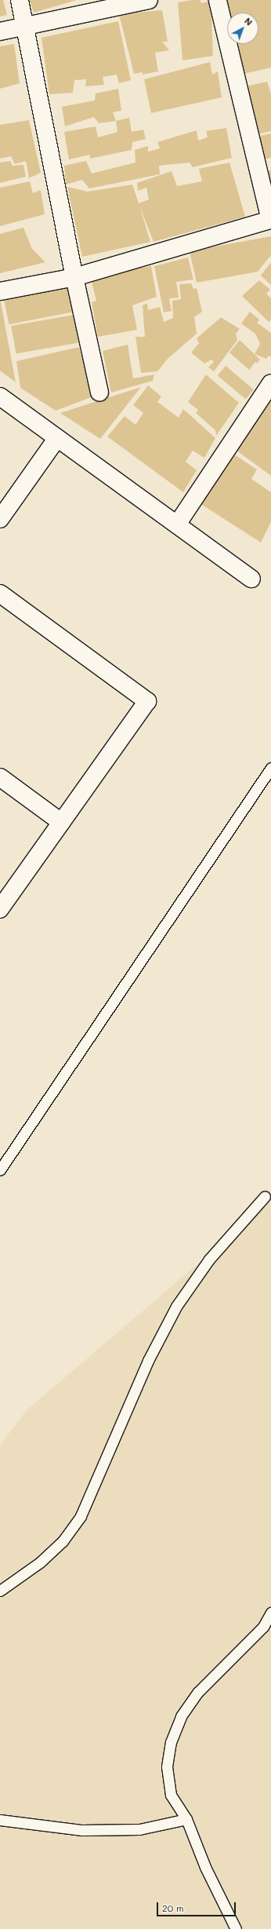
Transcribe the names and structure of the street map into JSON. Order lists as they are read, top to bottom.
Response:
{
  "scale_bar": "20 m",
  "north": "top right"
}
